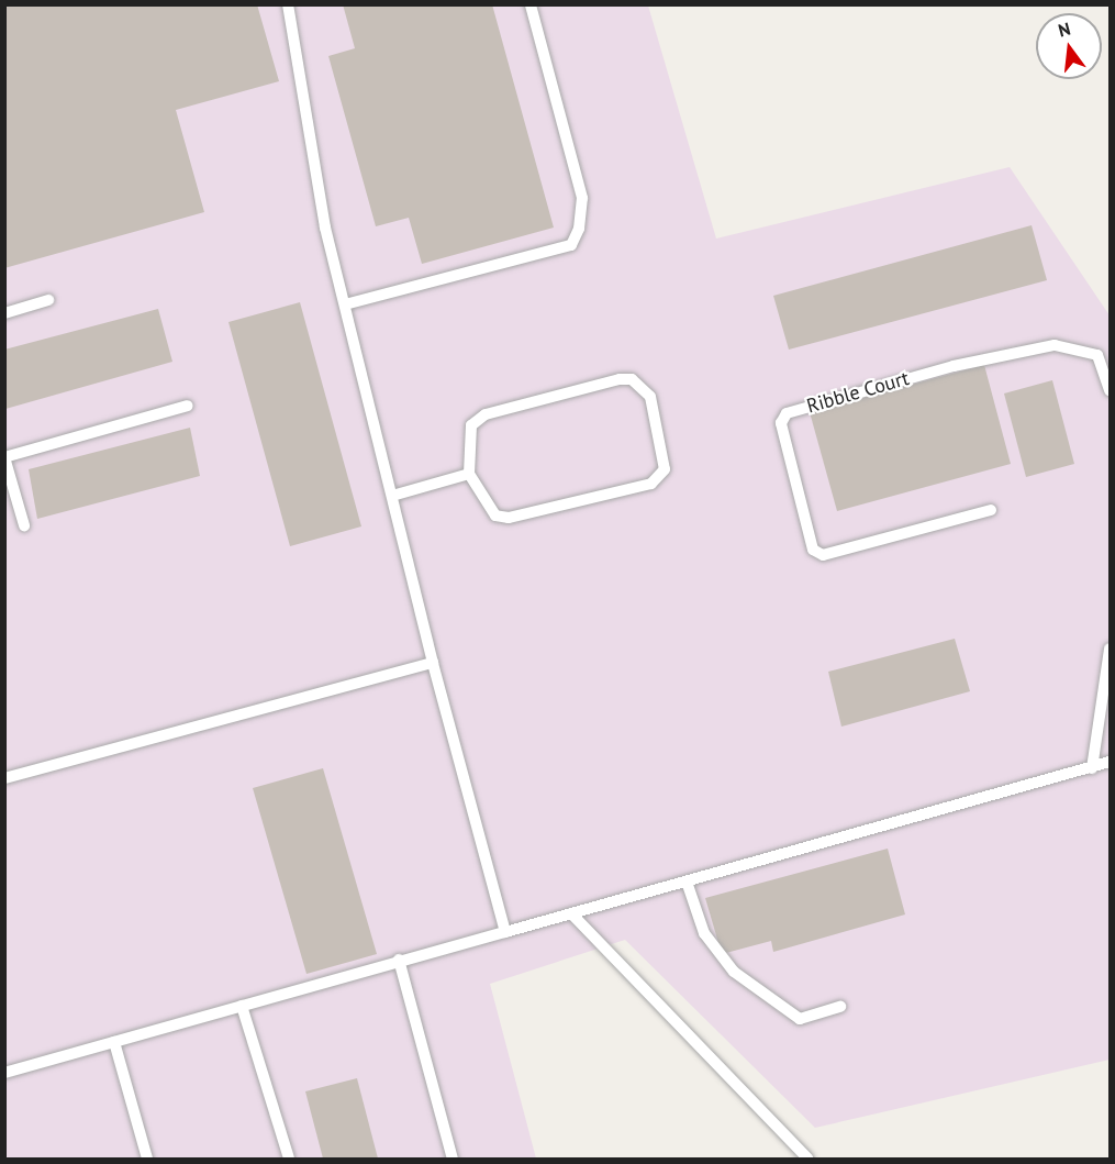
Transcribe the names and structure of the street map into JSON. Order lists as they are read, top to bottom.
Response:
{
  "streets": {
    "lane": ["Ribble Court"]
  },
  "north": "top"
}
